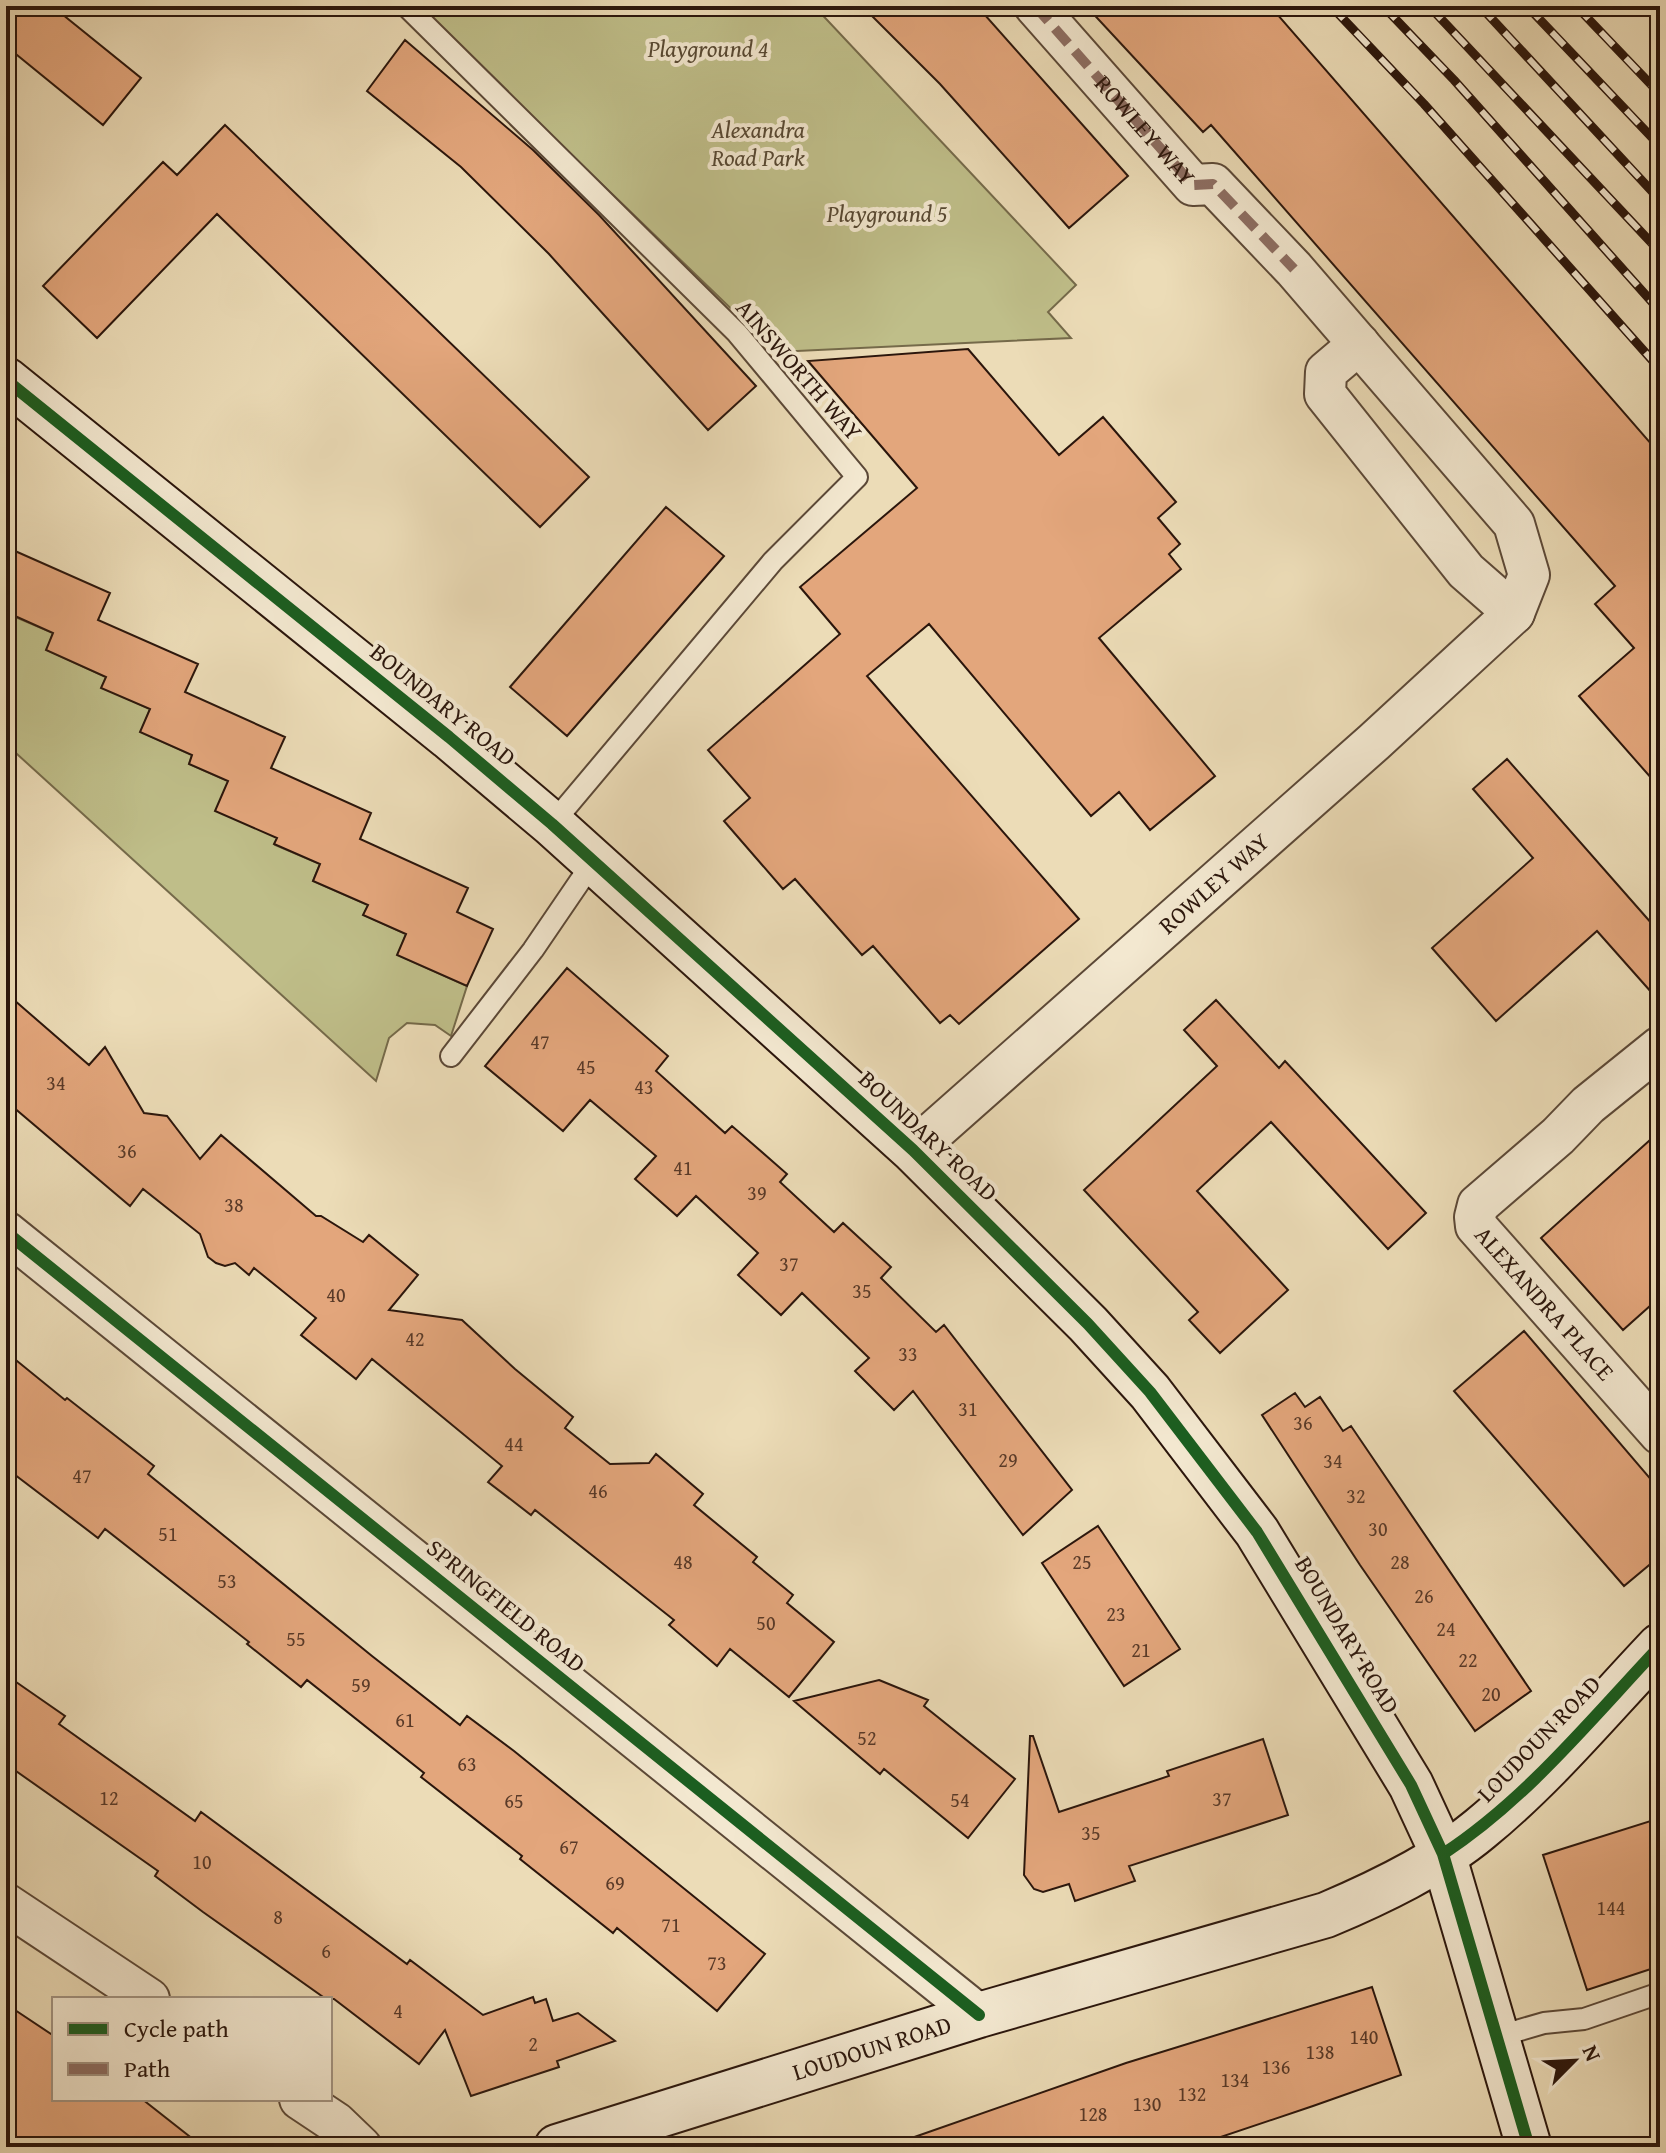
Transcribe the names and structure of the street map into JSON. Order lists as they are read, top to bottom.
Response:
{
  "streets": {
    "street": [
      "ROWLEY WAY",
      "BOUNDARY ROAD",
      "ALEXANDRA PLACE",
      "SPRINGFIELD ROAD",
      "LOUDOUN ROAD"
    ],
    "lane": ["AINSWORTH WAY"]
  },
  "crossings": [
    ["ROWLEY WAY", "BOUNDARY ROAD"],
    ["AINSWORTH WAY", "BOUNDARY ROAD"],
    ["BOUNDARY ROAD", "LOUDOUN ROAD"],
    ["SPRINGFIELD ROAD", "LOUDOUN ROAD"]
  ],
  "parks": ["Playground 4", "Alexandra Road Park", "Playground 5"],
  "house_numbers": [
    "47",
    "45",
    "34",
    "43",
    "36",
    "41",
    "39",
    "38",
    "37",
    "35",
    "40",
    "42",
    "33",
    "31",
    "36",
    "44",
    "29",
    "34",
    "47",
    "46",
    "32",
    "30",
    "51",
    "48",
    "25",
    "28",
    "53",
    "26",
    "23",
    "50",
    "24",
    "55",
    "21",
    "22",
    "59",
    "20",
    "61",
    "52",
    "63",
    "12",
    "37",
    "54",
    "65",
    "35",
    "67",
    "10",
    "69",
    "144",
    "8",
    "71",
    "6",
    "73",
    "4",
    "140",
    "2",
    "138",
    "136",
    "134",
    "132",
    "130",
    "128"
  ],
  "legend": ["Cycle path", "Path"],
  "north": "top right"
}
